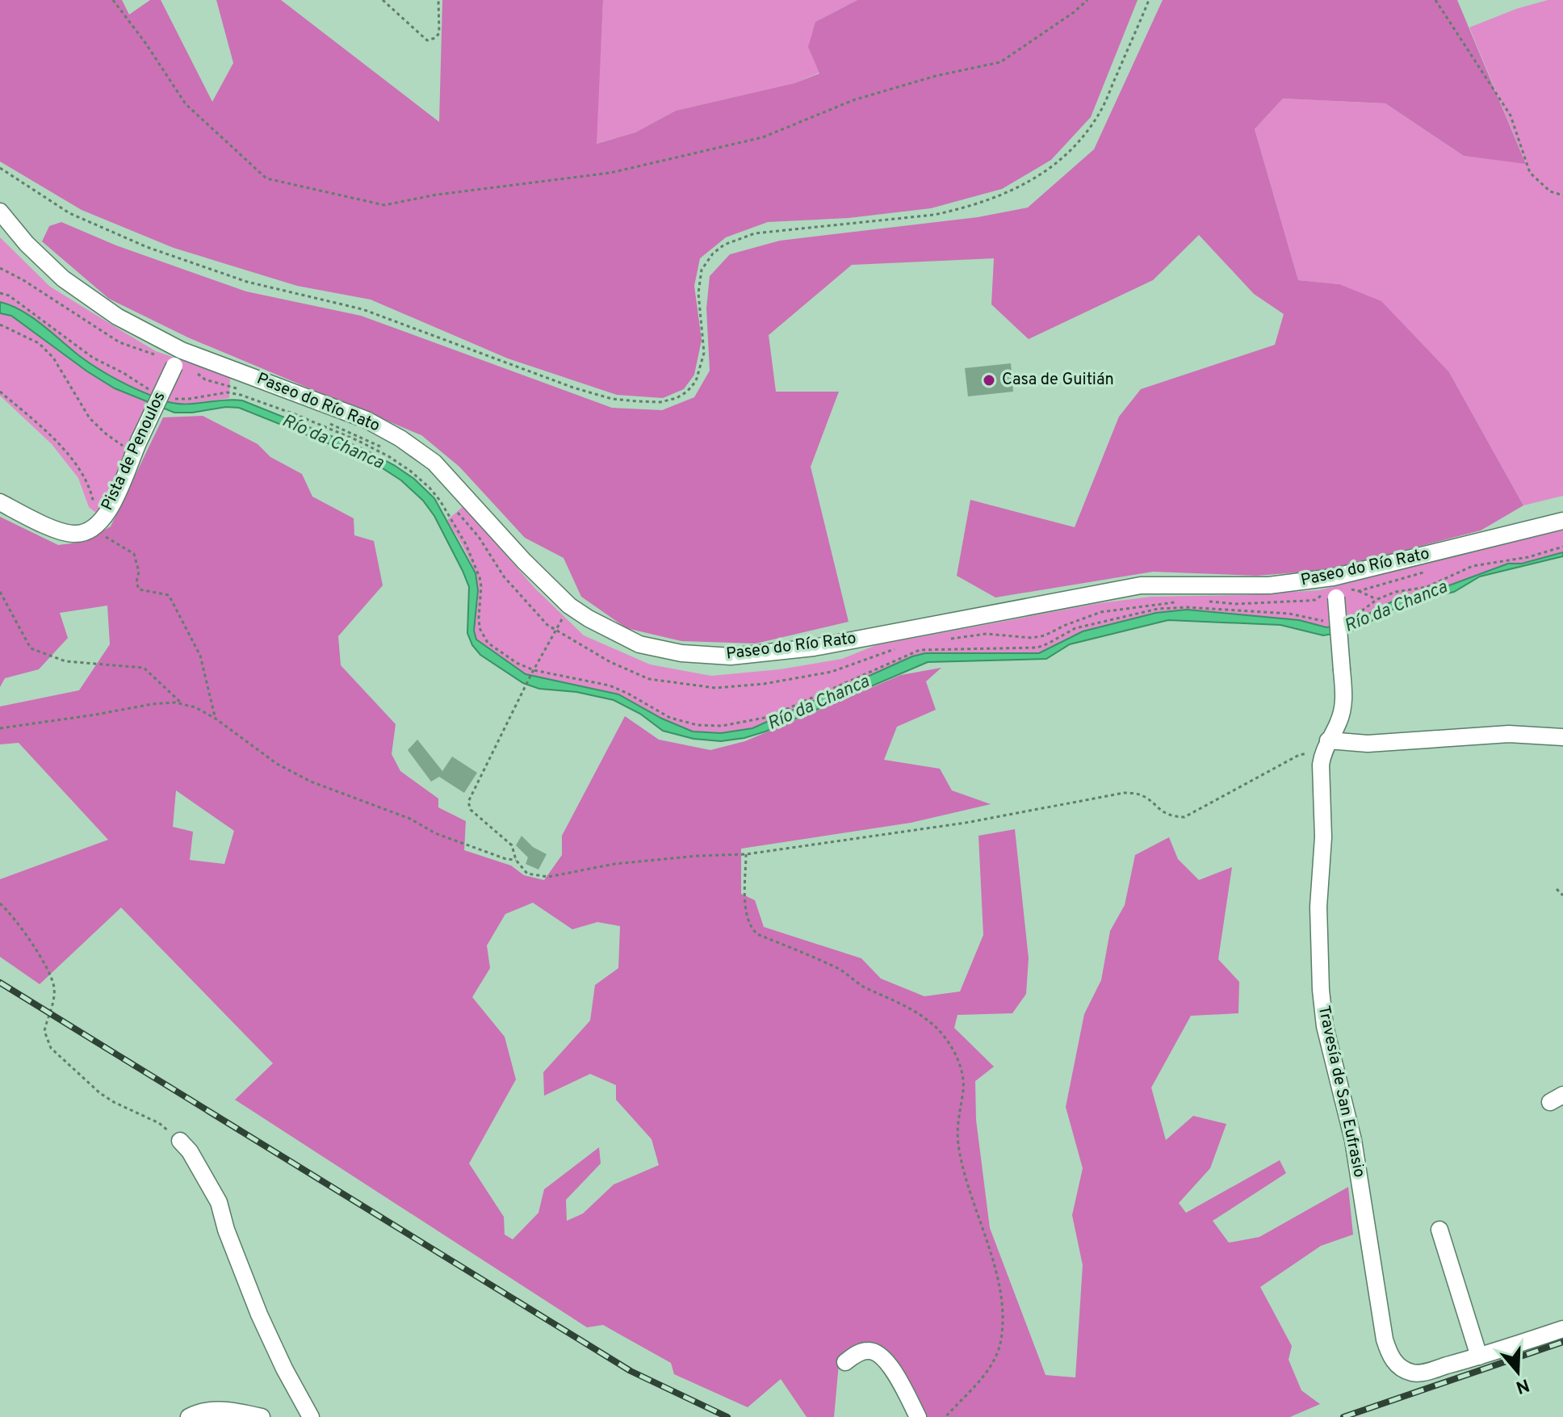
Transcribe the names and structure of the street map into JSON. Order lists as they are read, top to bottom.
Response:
{
  "streets": {
    "street": ["Paseo do Río Rato", "Pista de Penoulos", "Travesía de San Eufrasio"]
  },
  "crossings": [
    ["Paseo do Río Rato", "Pista de Penoulos"],
    ["Paseo do Río Rato", "Travesía de San Eufrasio"]
  ],
  "water": ["Río da Chanca"],
  "places": ["Casa de Guitián"],
  "north": "bottom"
}
